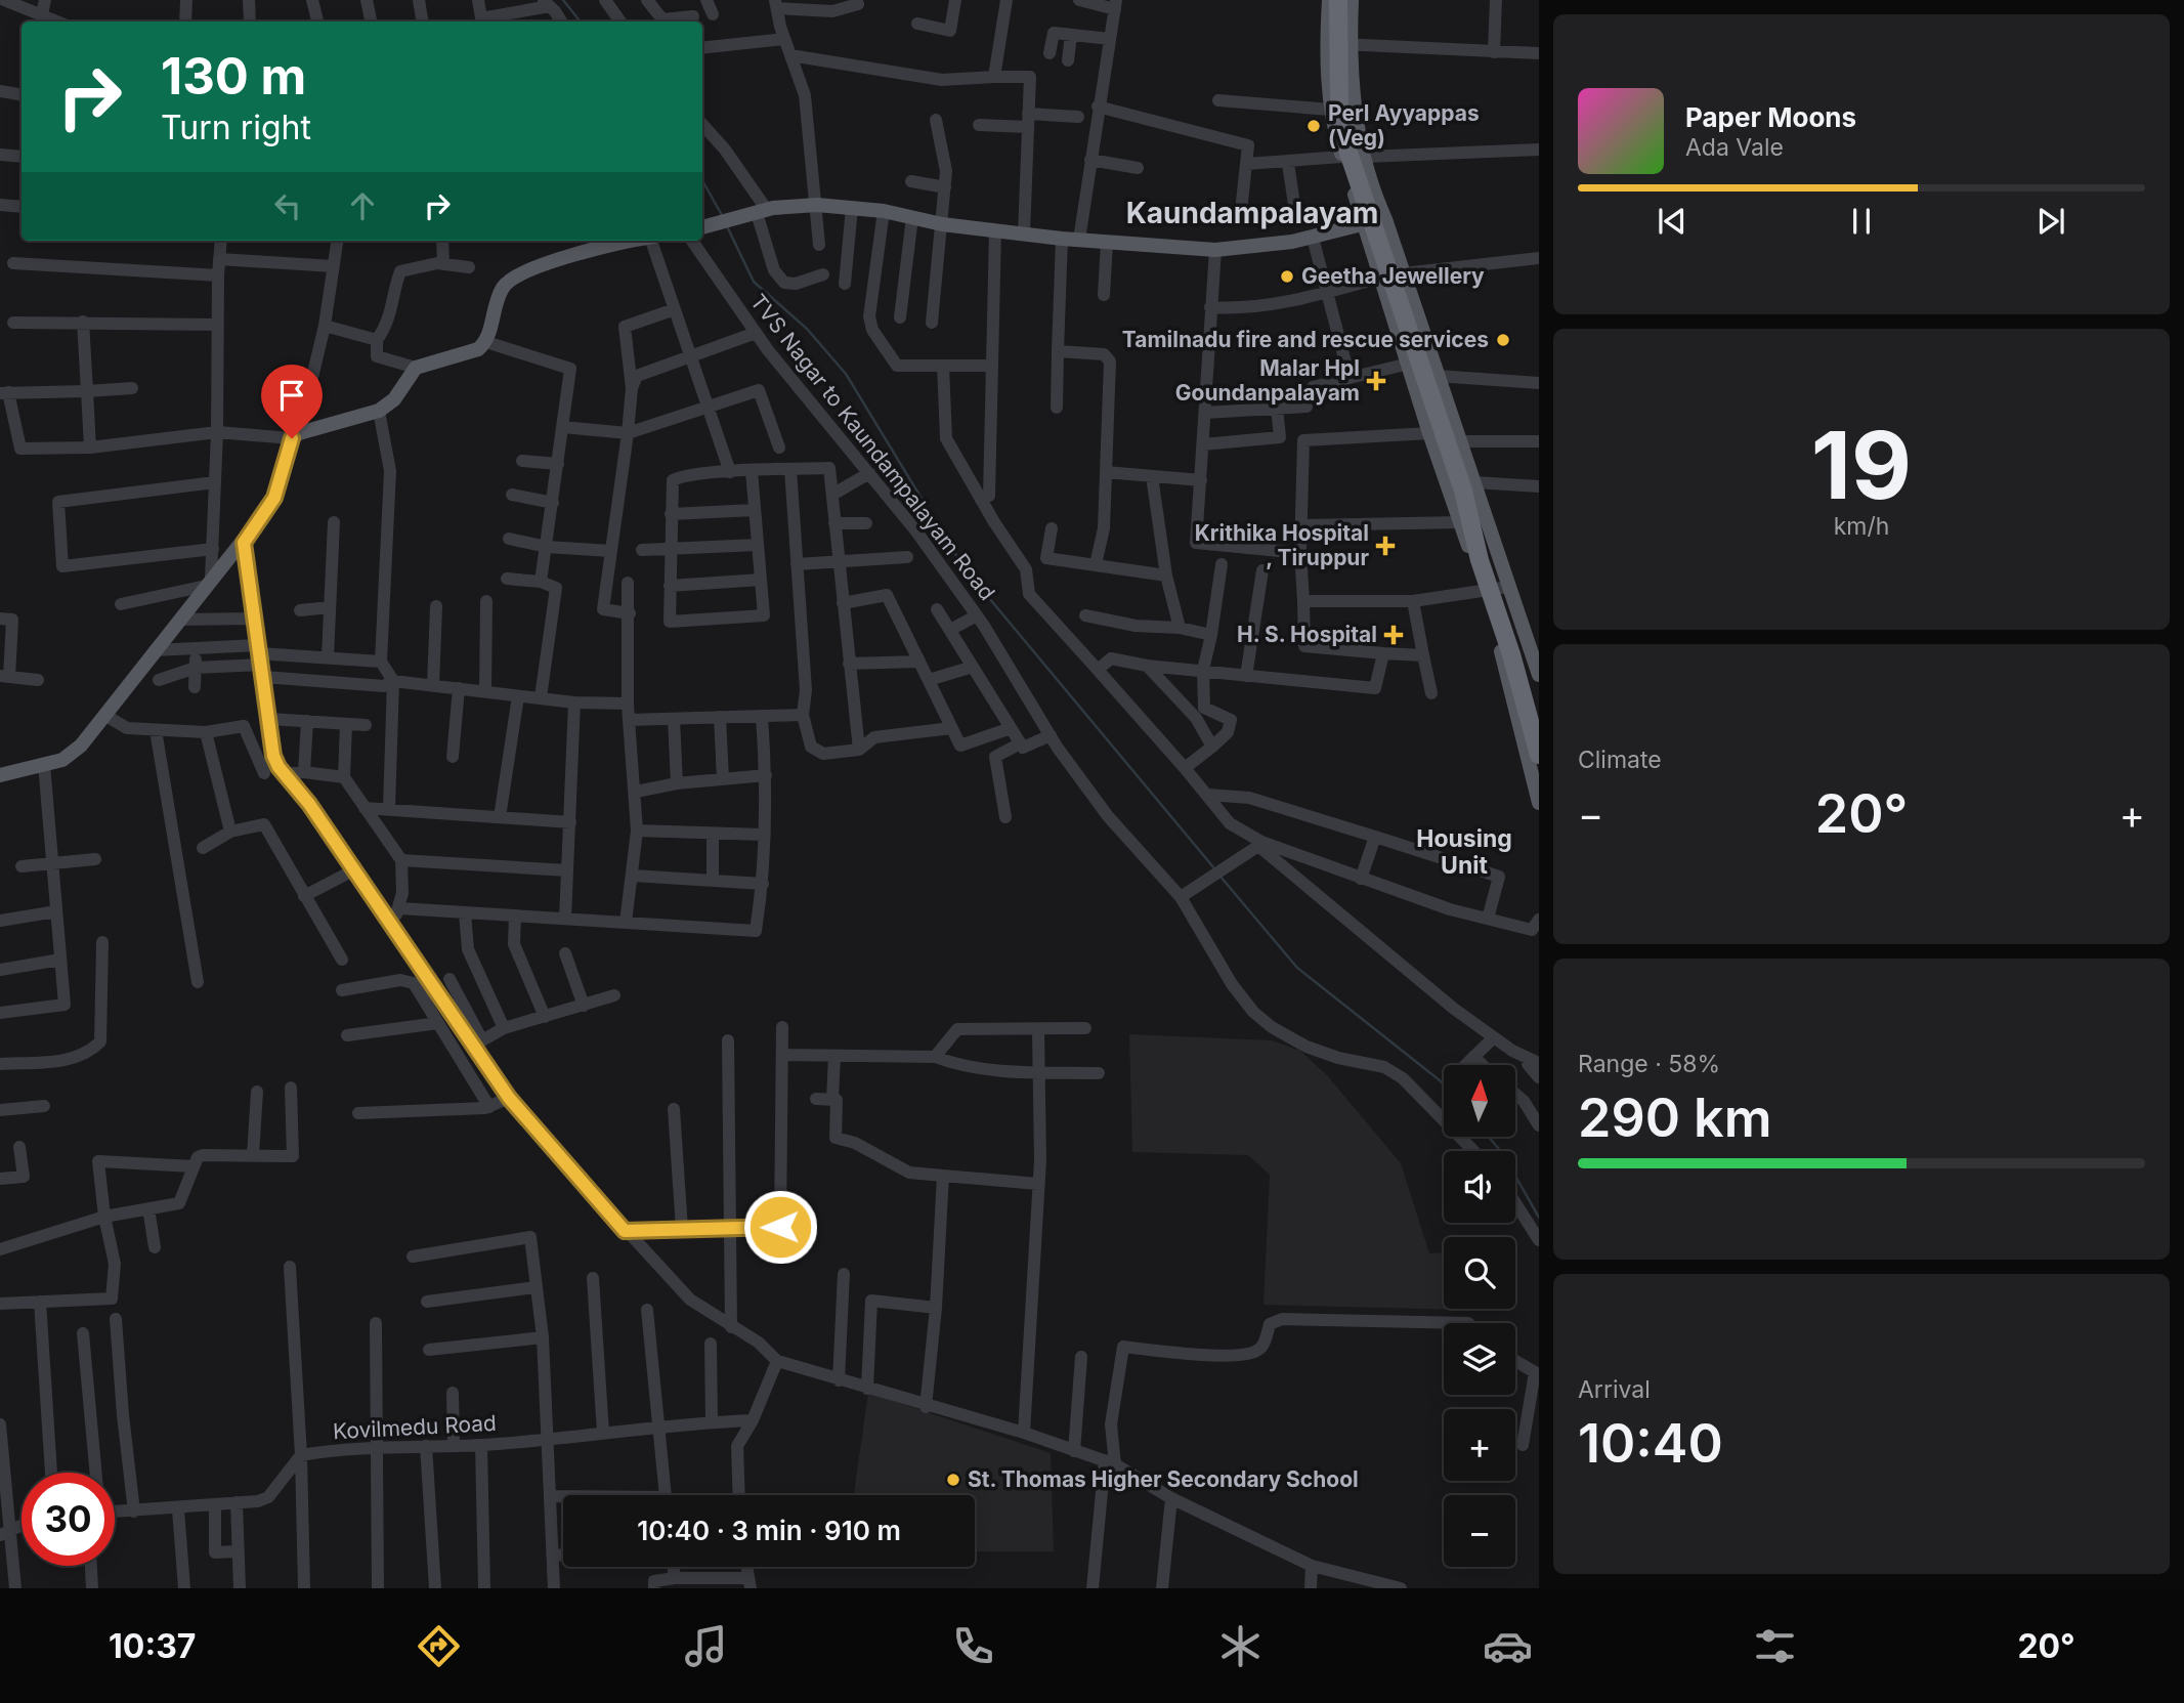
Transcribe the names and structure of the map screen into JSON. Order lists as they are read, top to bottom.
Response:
{
  "streets": {
    "street": ["TVS Nagar to Kaundampalayam Road", "Kovilmedu Road"]
  },
  "districts": ["Kaundampalayam", "Housing Unit"],
  "places": {
    "other": [
      "Perl Ayyappas (Veg)",
      "Geetha Jewellery",
      "Tamilnadu fire and rescue services",
      "St. Thomas Higher Secondary School"
    ],
    "health": ["Malar Hpl Goundanpalayam", "Krithika Hospital , Tiruppur", "H. S. Hospital"]
  },
  "north": "top",
  "page": {
    "turn": ["130 m", "Turn right"],
    "song": ["Paper Moons", "Ada Vale"],
    "tile": [
      ["19", "km/h"],
      "Climate",
      ["Range · 58%", "290 km"],
      ["Arrival", "10:40"]
    ],
    "heat": ["−", "20°", "+"],
    "map_buttons": ["+", "−"],
    "limit": "30",
    "trip": "10:40 · 3 min · 910 m",
    "tabs": ["10:37", "20°"]
  }
}
